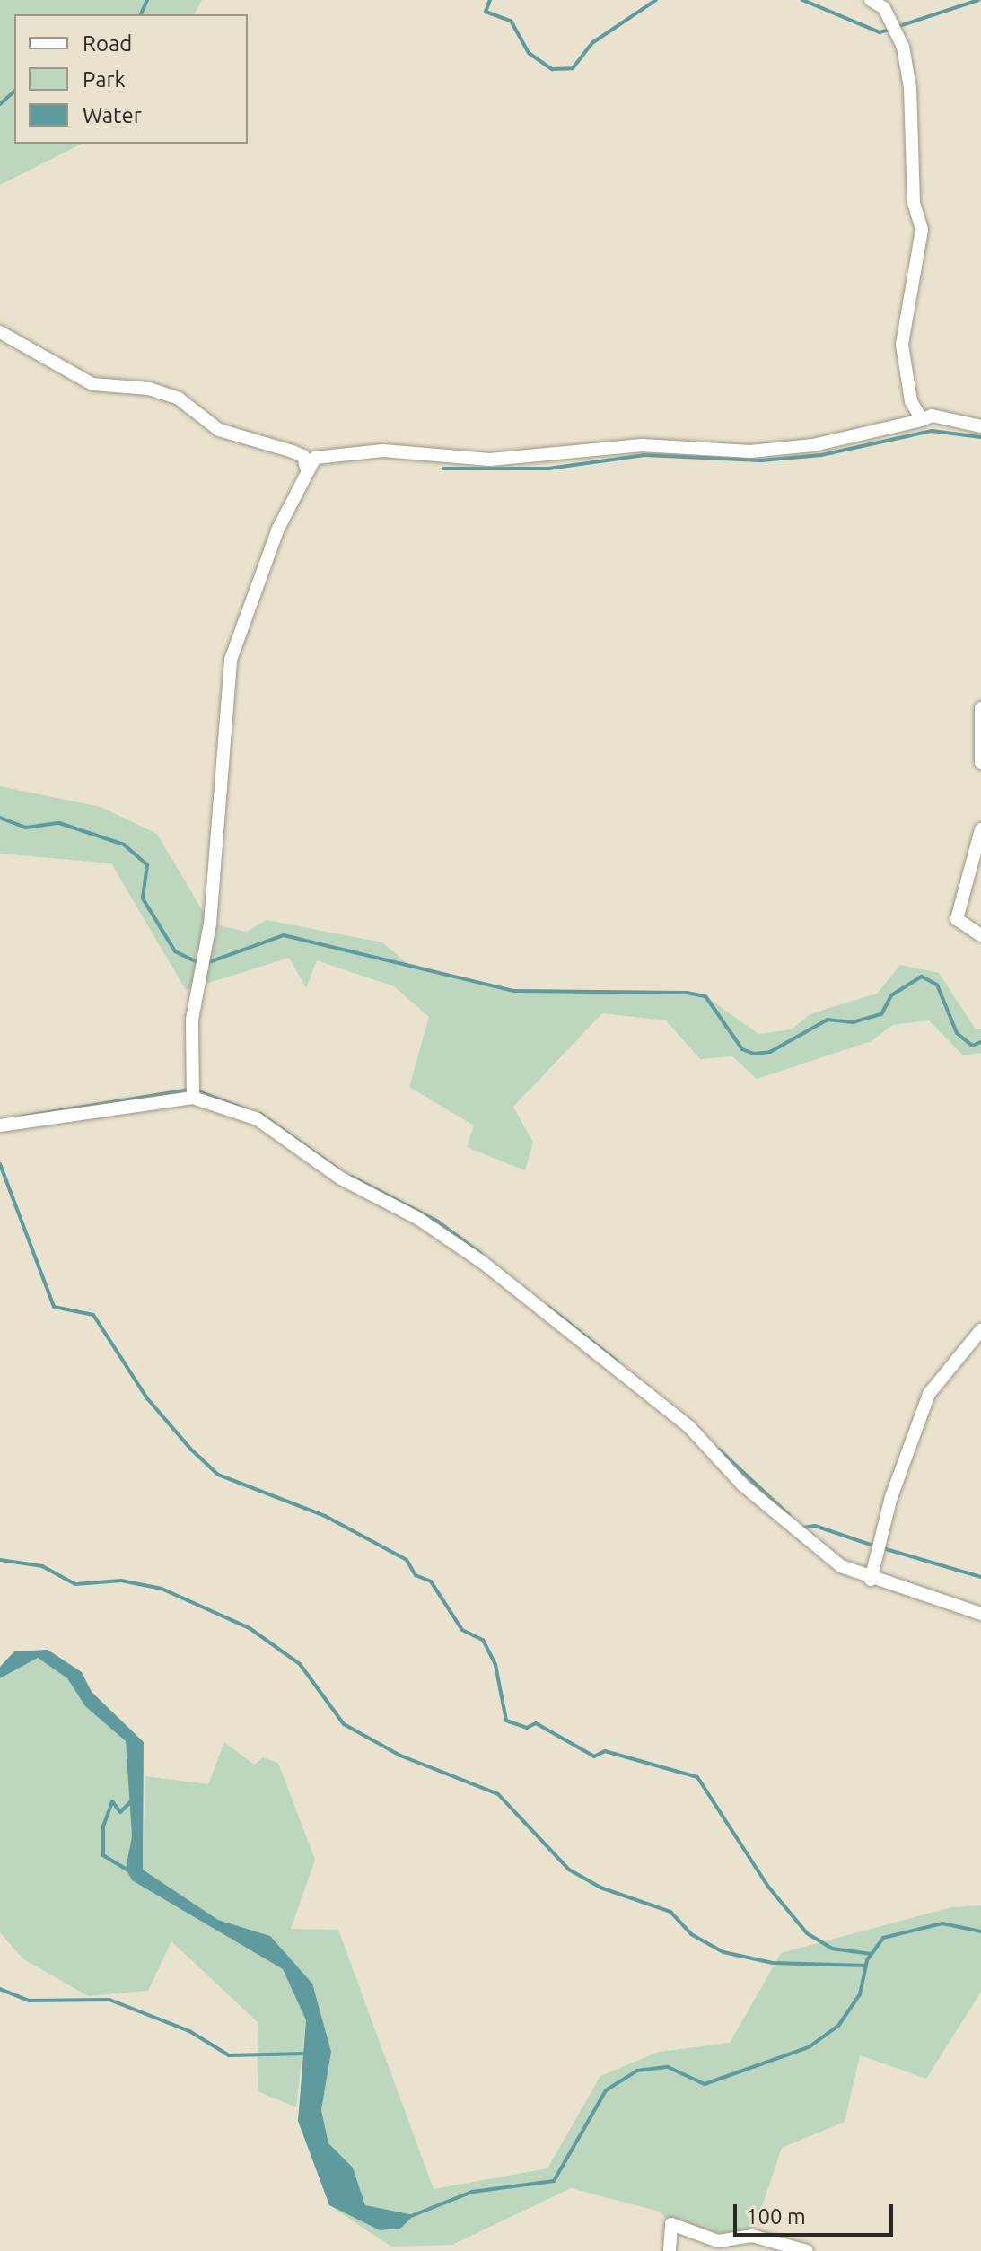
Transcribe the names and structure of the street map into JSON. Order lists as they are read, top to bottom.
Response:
{
  "legend": ["Road", "Park", "Water"],
  "scale_bar": "100 m"
}
